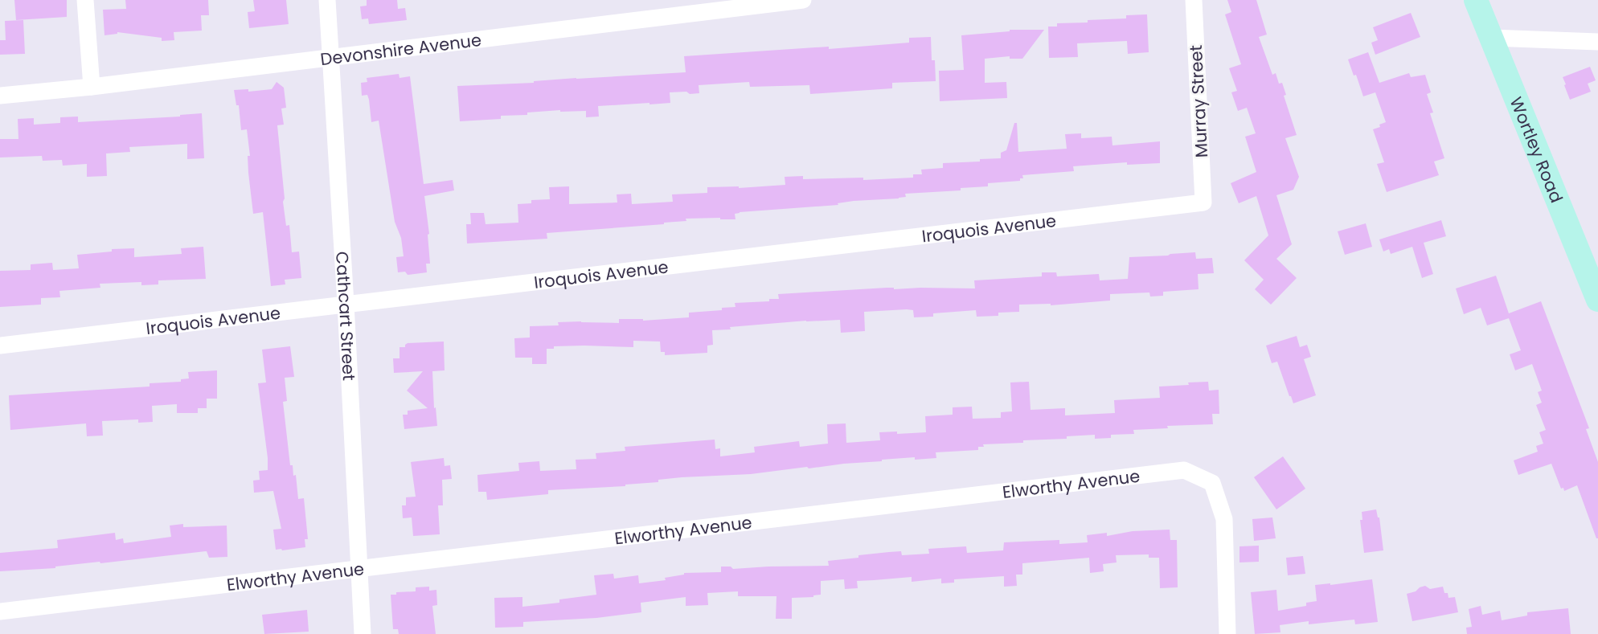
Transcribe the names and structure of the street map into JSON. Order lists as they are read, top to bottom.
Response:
{
  "streets": {
    "street": [
      "Devonshire Avenue",
      "Murray Street",
      "Wortley Road",
      "Iroquois Avenue",
      "Cathcart Street",
      "Elworthy Avenue"
    ]
  },
  "crossings": [
    ["Devonshire Avenue", "Cathcart Street"],
    ["Murray Street", "Iroquois Avenue"],
    ["Iroquois Avenue", "Cathcart Street"],
    ["Cathcart Street", "Elworthy Avenue"]
  ]
}
